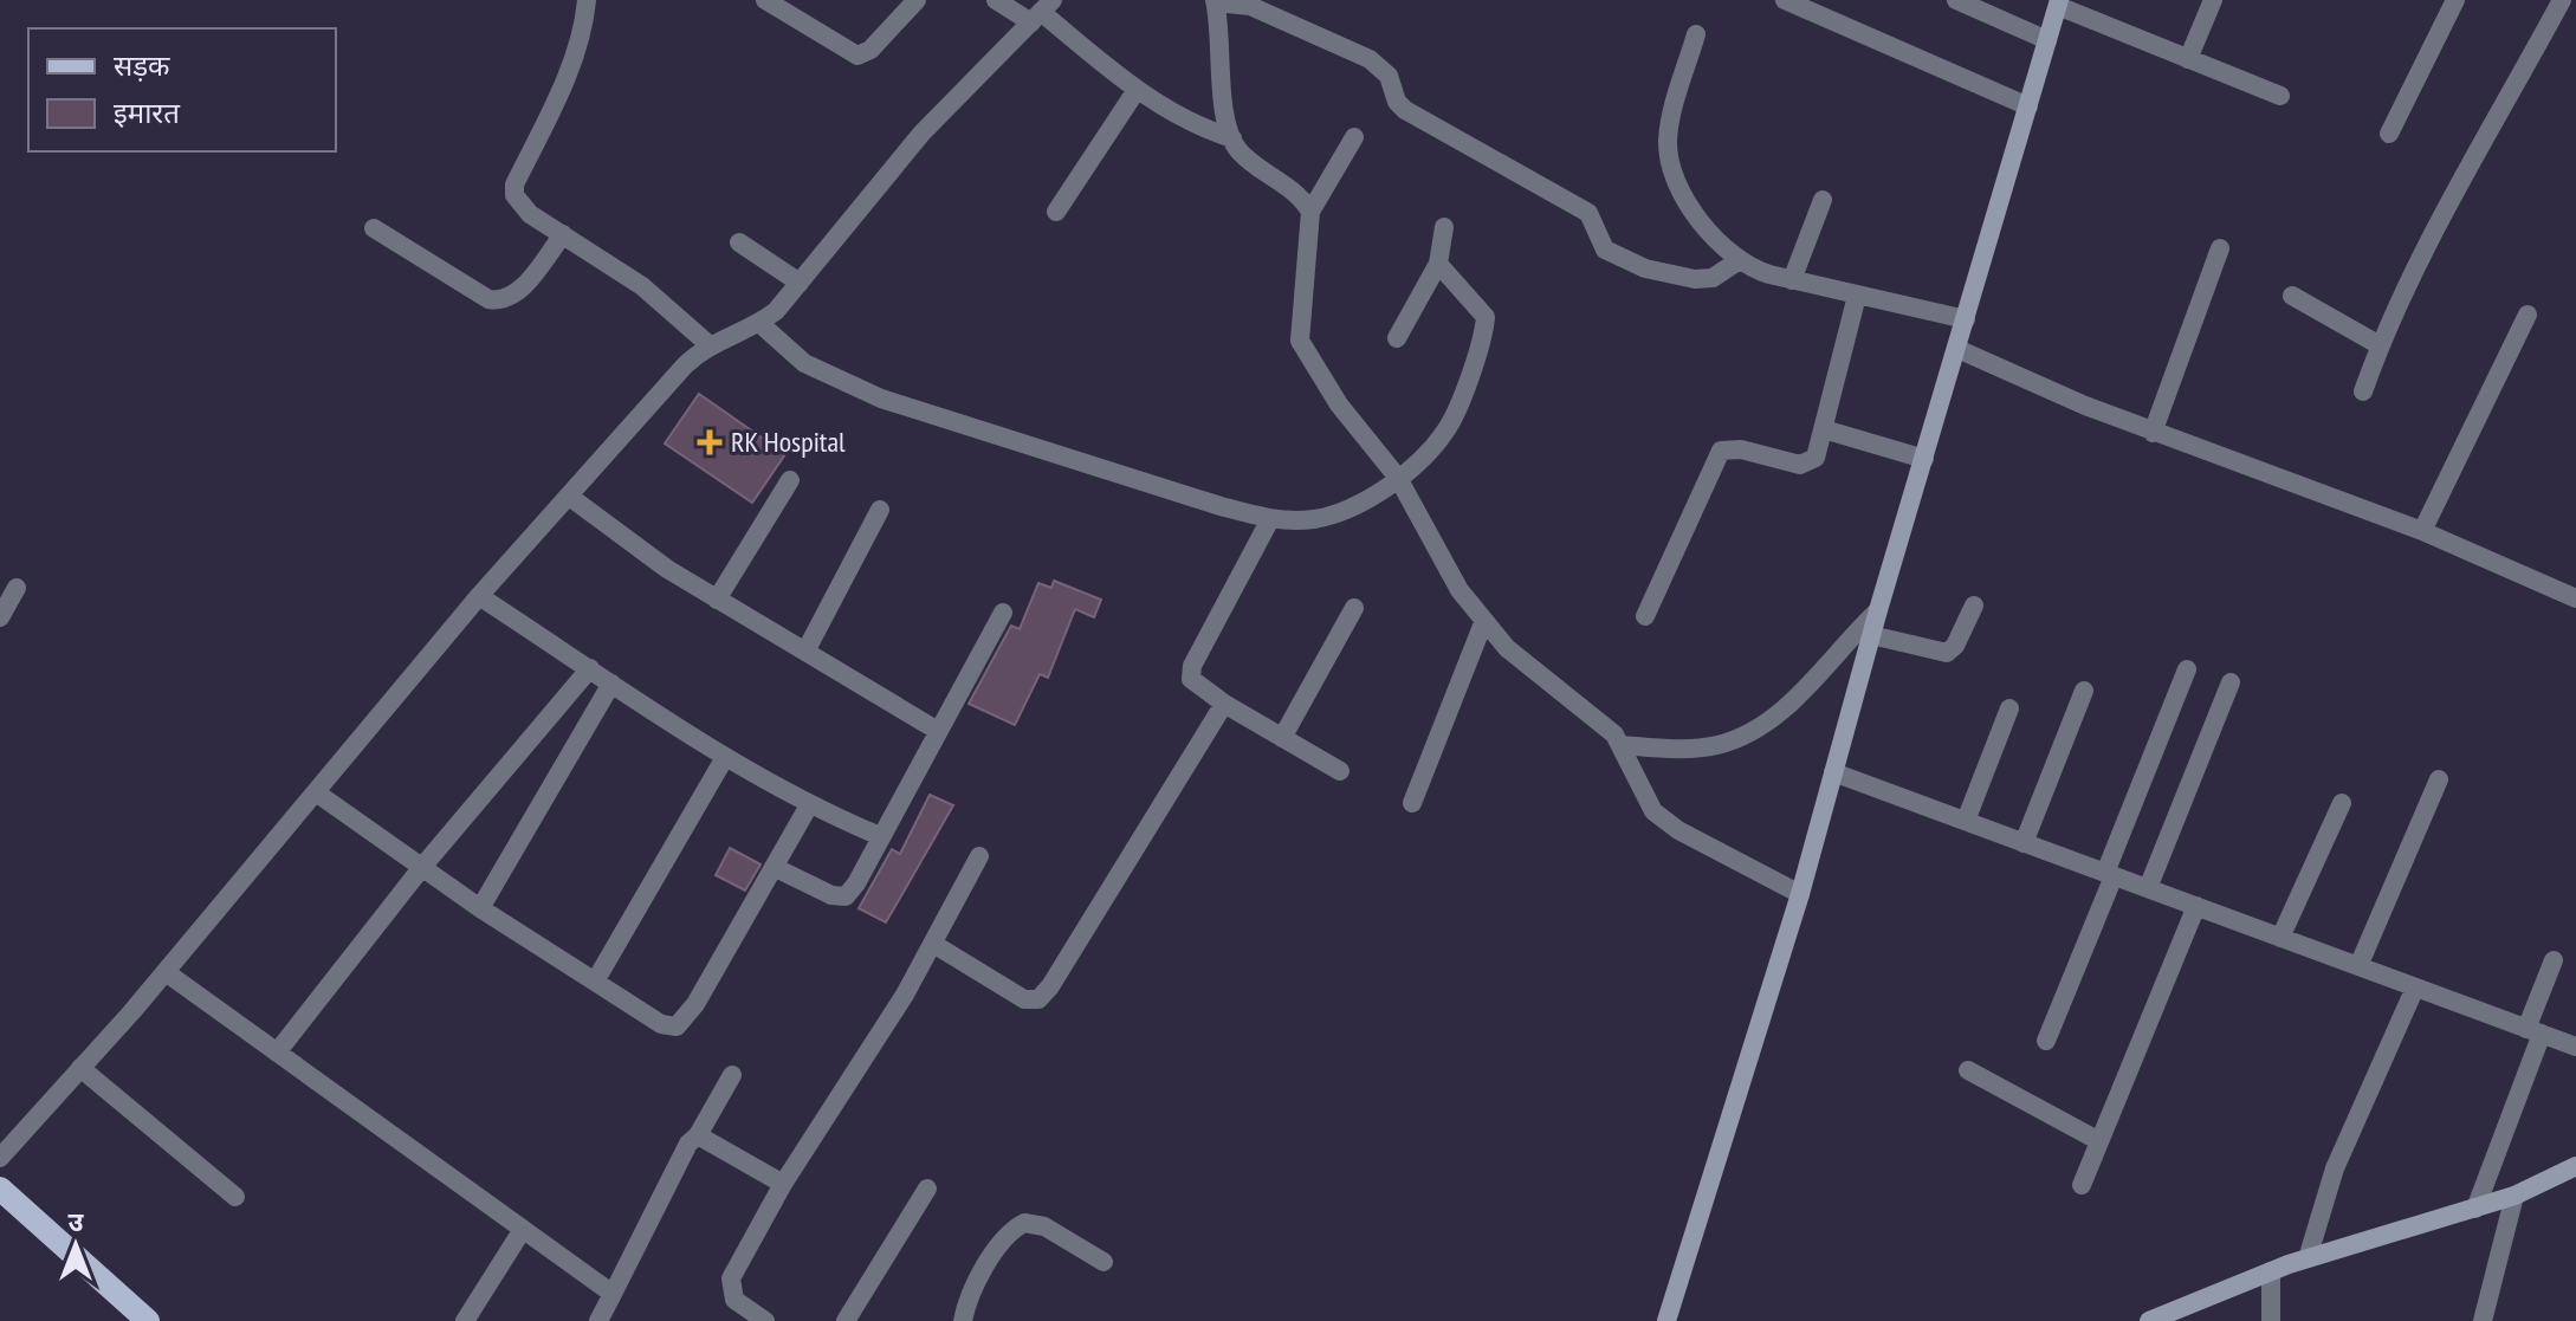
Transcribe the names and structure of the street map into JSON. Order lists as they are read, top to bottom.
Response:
{
  "places": {
    "health": ["RK Hospital"]
  },
  "legend": ["सड़क", "इमारत"],
  "north": "top"
}
